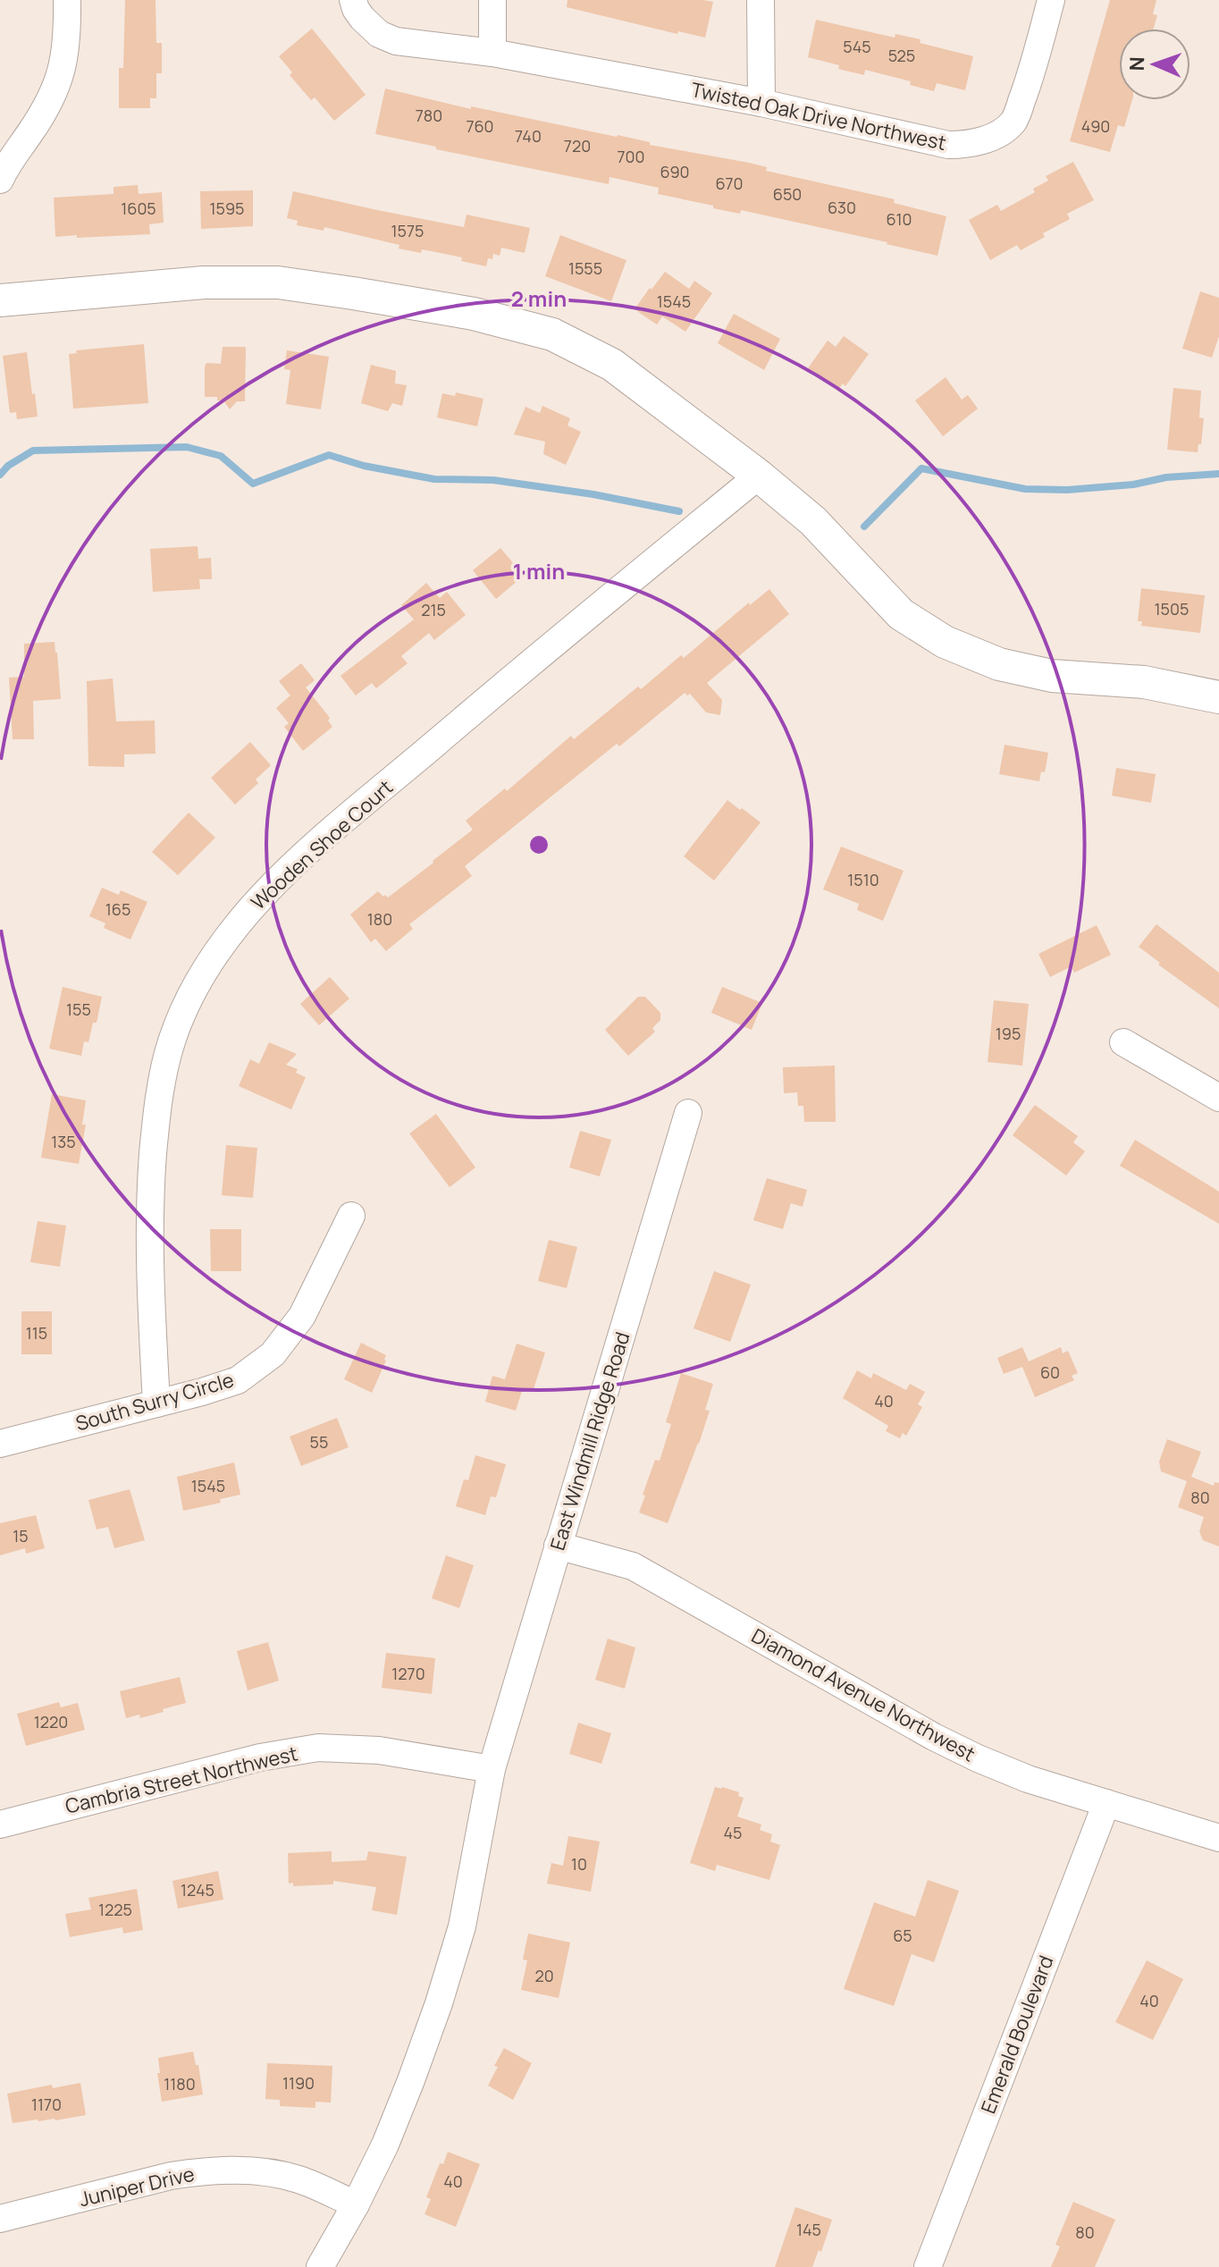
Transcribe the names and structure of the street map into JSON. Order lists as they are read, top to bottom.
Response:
{
  "streets": {
    "street": [
      "Twisted Oak Drive Northwest",
      "Wooden Shoe Court",
      "South Surry Circle",
      "East Windmill Ridge Road",
      "Diamond Avenue Northwest",
      "Cambria Street Northwest",
      "Emerald Boulevard",
      "Juniper Drive"
    ]
  },
  "crossings": [
    ["Wooden Shoe Court", "South Surry Circle"],
    ["East Windmill Ridge Road", "Diamond Avenue Northwest"],
    ["East Windmill Ridge Road", "Cambria Street Northwest"],
    ["East Windmill Ridge Road", "Juniper Drive"],
    ["Diamond Avenue Northwest", "Emerald Boulevard"]
  ],
  "house_numbers": [
    "545",
    "525",
    "780",
    "760",
    "490",
    "740",
    "720",
    "700",
    "690",
    "670",
    "650",
    "630",
    "1605",
    "1595",
    "610",
    "1575",
    "1555",
    "1545",
    "1505",
    "215",
    "1510",
    "165",
    "180",
    "155",
    "195",
    "135",
    "115",
    "60",
    "40",
    "55",
    "1545",
    "80",
    "15",
    "1270",
    "1220",
    "45",
    "10",
    "1245",
    "1225",
    "65",
    "20",
    "40",
    "1190",
    "1180",
    "1170",
    "40",
    "145",
    "80"
  ],
  "north": "left",
  "rings": ["2 min", "1 min"]
}
